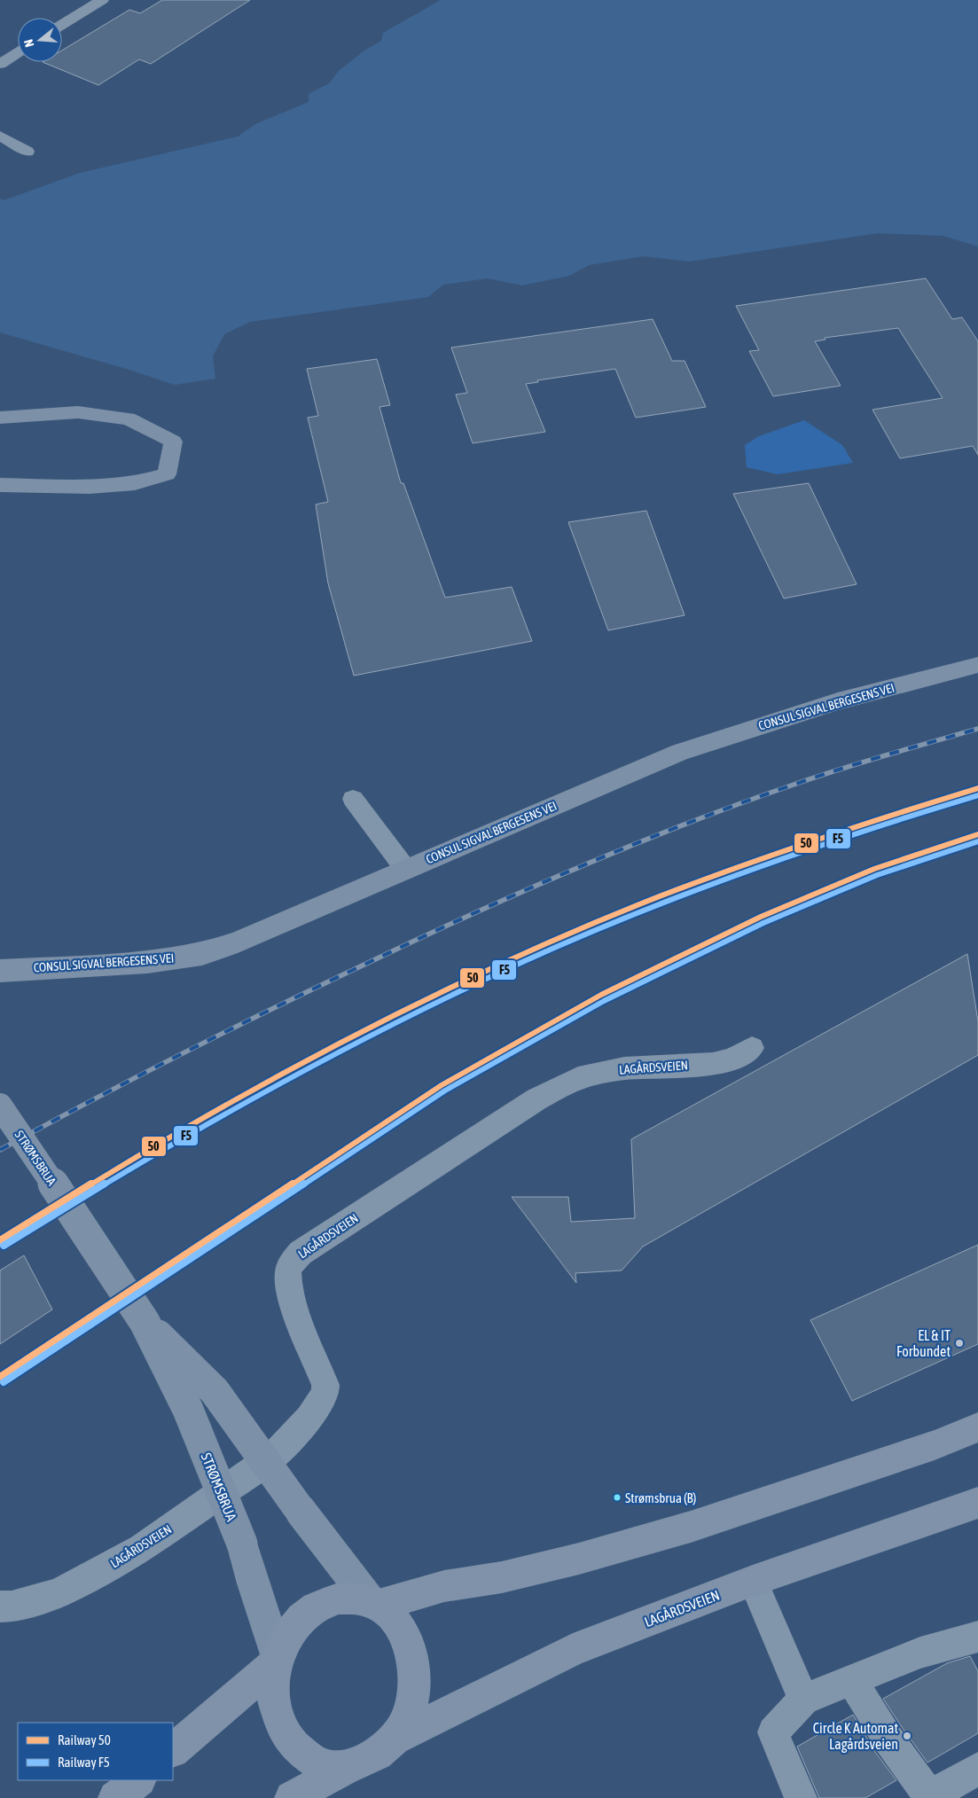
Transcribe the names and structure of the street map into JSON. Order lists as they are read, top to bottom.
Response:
{
  "streets": {
    "main road": ["LAGÅRDSVEIEN"],
    "street": ["CONSUL SIGVAL BERGESENS VEI", "STRØMSBRUA"]
  },
  "crossings": [
    ["LAGÅRDSVEIEN", "STRØMSBRUA"]
  ],
  "places": ["EL & IT Forbundet", "Strømsbrua (B)", "Circle K Automat Lagårdsveien"],
  "lines": ["rail line 50", "rail line F5"],
  "legend": ["Railway 50", "Railway F5"],
  "north": "left"
}
